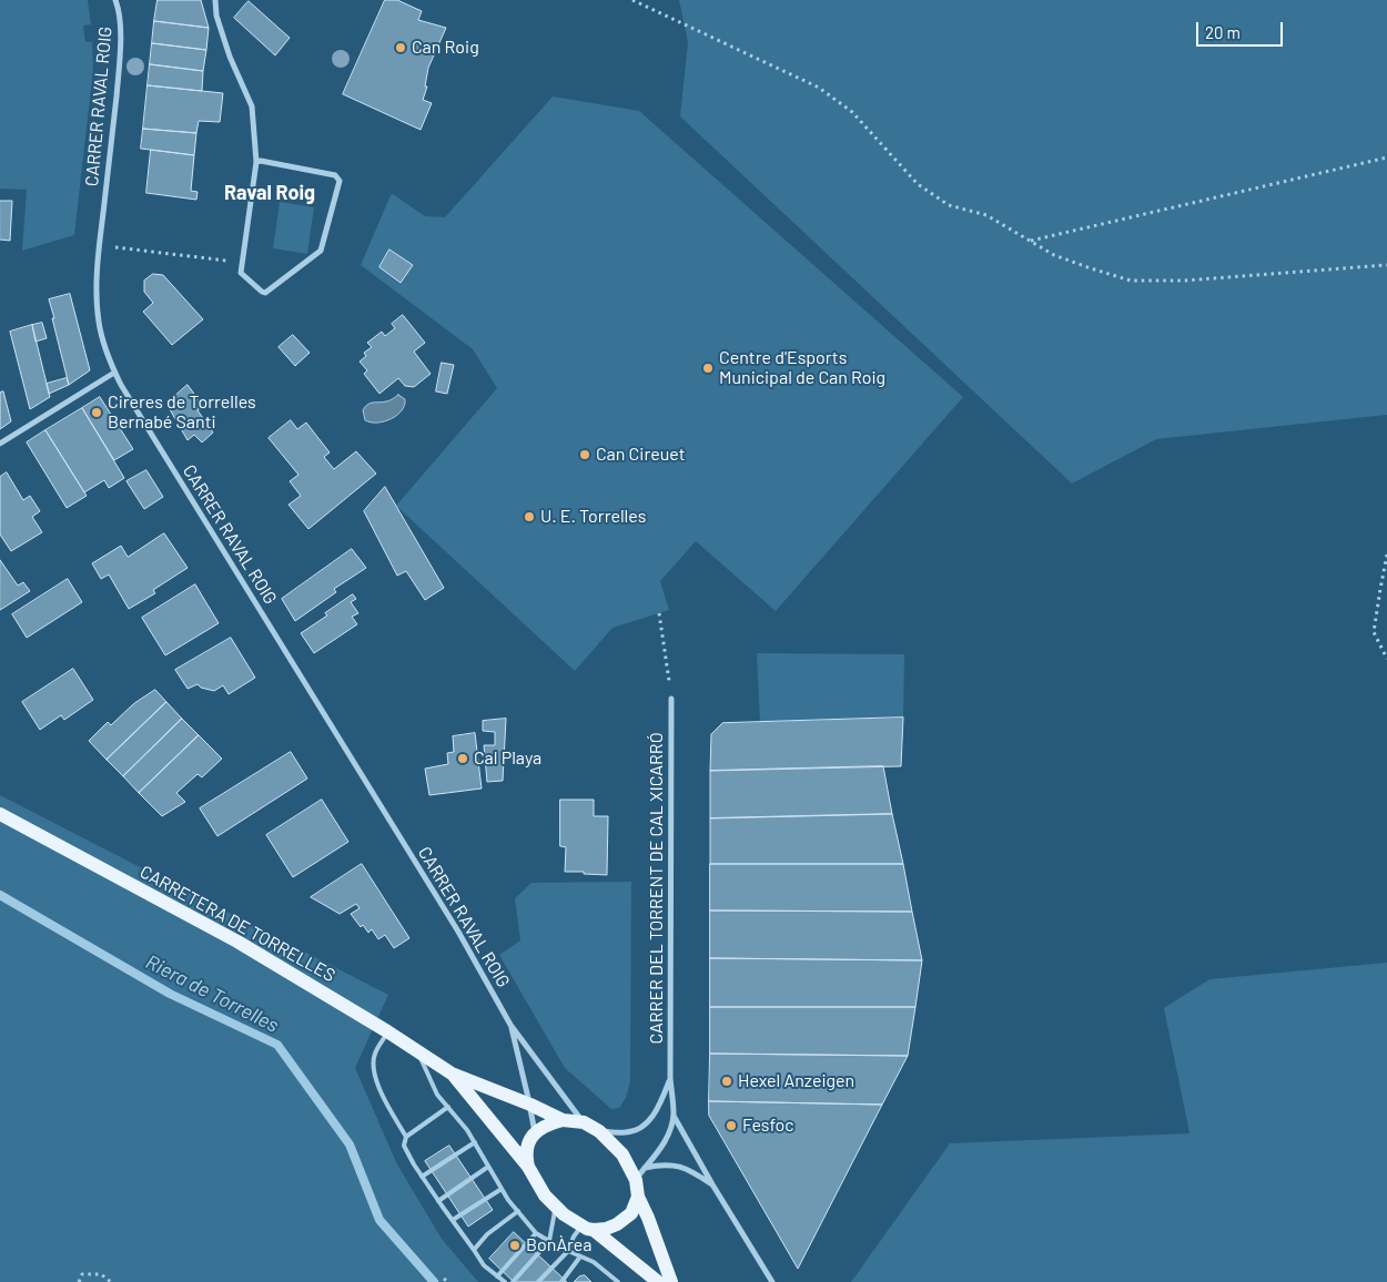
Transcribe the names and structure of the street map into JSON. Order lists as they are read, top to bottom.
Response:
{
  "streets": {
    "main road": ["CARRETERA DE TORRELLES"],
    "street": ["CARRER RAVAL ROIG", "CARRER DEL TORRENT DE CAL XICARRÓ"]
  },
  "crossings": [
    ["CARRER RAVAL ROIG", "CARRER DEL TORRENT DE CAL XICARRÓ"],
    ["CARRER RAVAL ROIG", "CARRETERA DE TORRELLES"],
    ["CARRER DEL TORRENT DE CAL XICARRÓ", "CARRETERA DE TORRELLES"]
  ],
  "districts": ["Raval Roig"],
  "water": ["Riera de Torrelles"],
  "places": [
    "Can Roig",
    "Centre d'Esports Municipal de Can Roig",
    "Cireres de Torrelles Bernabé Santi",
    "Can Cireuet",
    "U. E. Torrelles",
    "Cal Playa",
    "Hexel Anzeigen",
    "Fesfoc",
    "BonÀrea"
  ],
  "scale_bar": "20 m"
}
